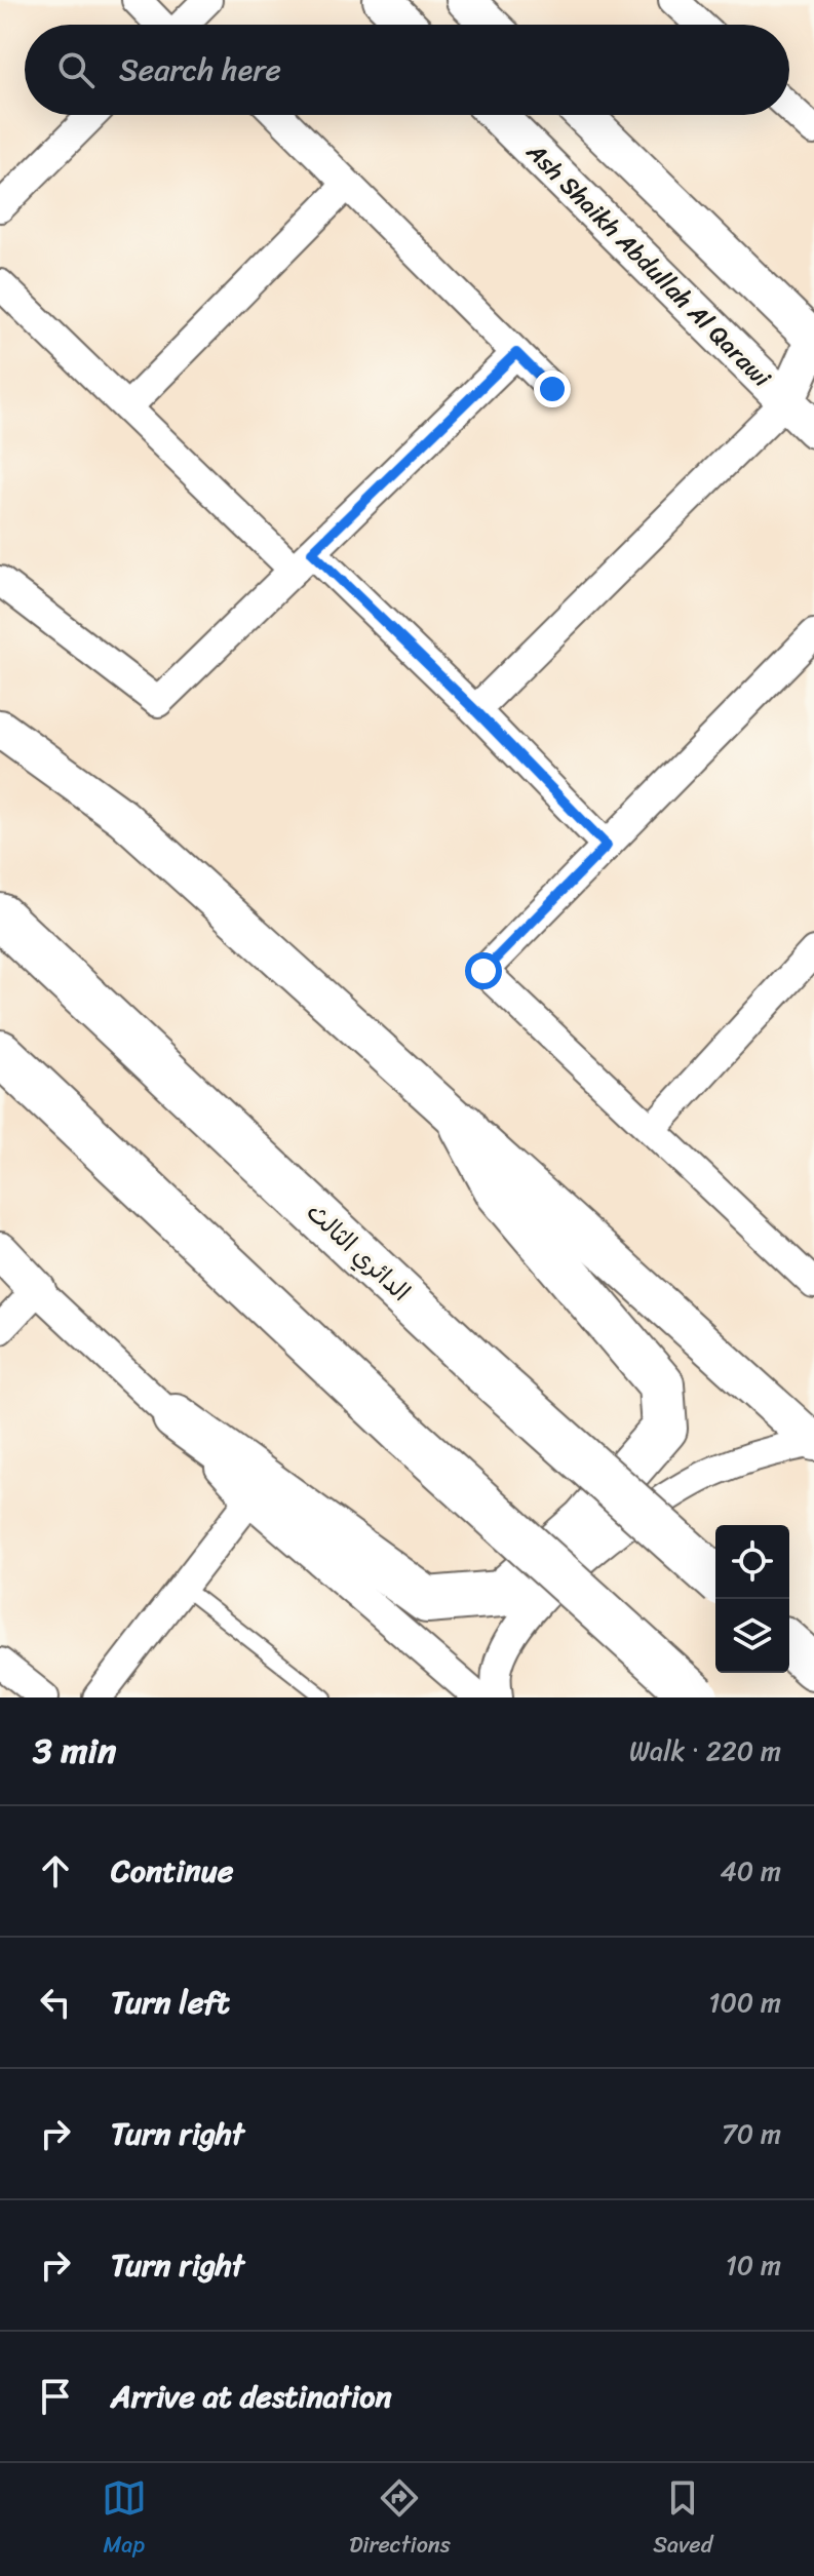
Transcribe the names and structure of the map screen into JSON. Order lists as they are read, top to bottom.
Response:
{
  "streets": {
    "highway": ["الدائري الثالث"],
    "street": ["Ash Shaikh Abdullah Al Qarawi"]
  },
  "page": {
    "search": "Search here",
    "heading": ["3 min", "Walk · 220 m"],
    "list": [
      ["Continue", "40 m"],
      ["Turn left", "100 m"],
      ["Turn right", "70 m"],
      ["Turn right", "10 m"],
      "Arrive at destination"
    ],
    "nav": ["Map", "Directions", "Saved"]
  }
}
